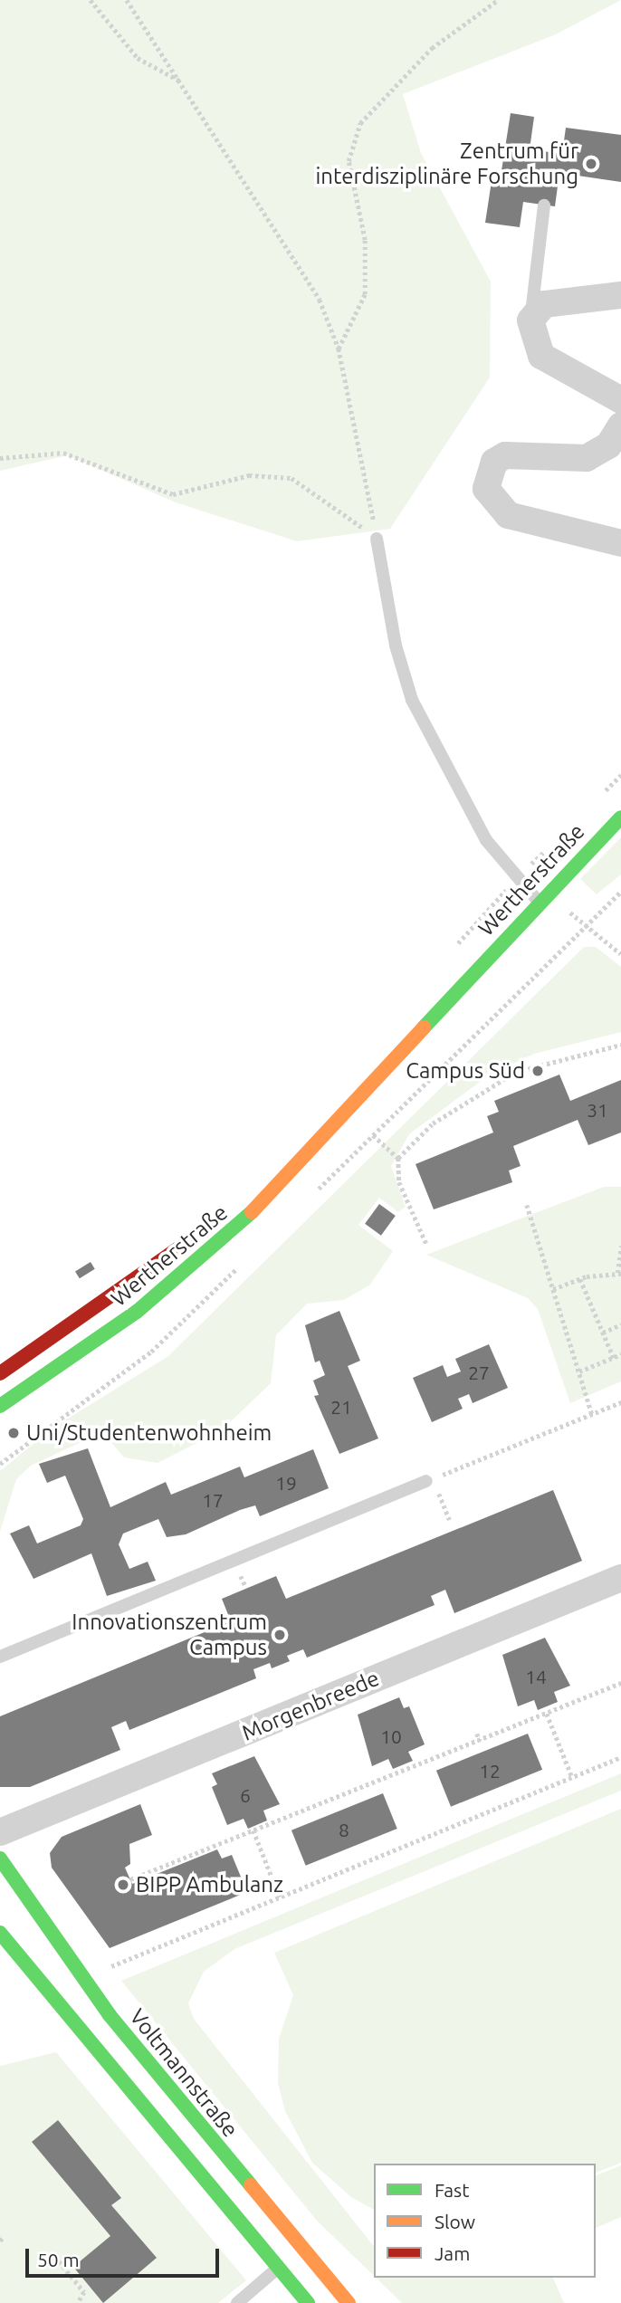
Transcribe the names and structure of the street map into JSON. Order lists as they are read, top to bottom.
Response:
{
  "streets": {
    "main road": ["Wertherstraße", "Voltmannstraße"],
    "street": ["Morgenbreede"]
  },
  "places": [
    "Zentrum für interdisziplinäre Forschung",
    "Campus Süd",
    "Uni/Studentenwohnheim",
    "Innovationszentrum Campus",
    "BIPP Ambulanz"
  ],
  "house_numbers": [
    "31",
    "27",
    "21",
    "19",
    "17",
    "14",
    "10",
    "12",
    "6",
    "8"
  ],
  "legend": ["Fast", "Slow", "Jam"],
  "scale_bar": "50 m"
}
